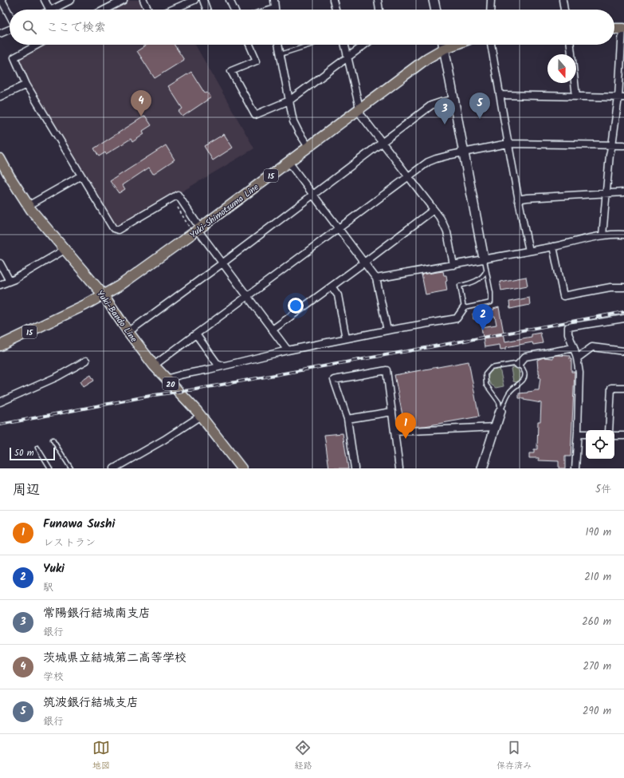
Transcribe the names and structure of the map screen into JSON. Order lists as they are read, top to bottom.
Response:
{
  "streets": {
    "main road": [
      "15",
      "Yuki-Shimotsuma Line",
      "Yuki-Bando Line",
      "20"
    ]
  },
  "crossings": [
    ["Yuki-Shimotsuma Line", "Yuki-Bando Line"]
  ],
  "scale_bar": "50 m",
  "north": "bottom",
  "page": {
    "search": "ここで検索",
    "pins": [
      "4",
      "5",
      "3",
      "2",
      "1"
    ],
    "scale": "50 m",
    "heading": ["周辺", "5件"],
    "list": [
      {
        "mark": "1",
        "name": "Funawa Sushi",
        "note": "レストラン",
        "value": "190 m"
      },
      {
        "mark": "2",
        "name": "Yuki",
        "note": "駅",
        "value": "210 m"
      },
      {
        "mark": "3",
        "name": "常陽銀行結城南支店",
        "note": "銀行",
        "value": "260 m"
      },
      {
        "mark": "4",
        "name": "茨城県立結城第二高等学校",
        "note": "学校",
        "value": "270 m"
      },
      {
        "mark": "5",
        "name": "筑波銀行結城支店",
        "note": "銀行",
        "value": "290 m"
      }
    ],
    "nav": ["地図", "経路", "保存済み"]
  }
}
